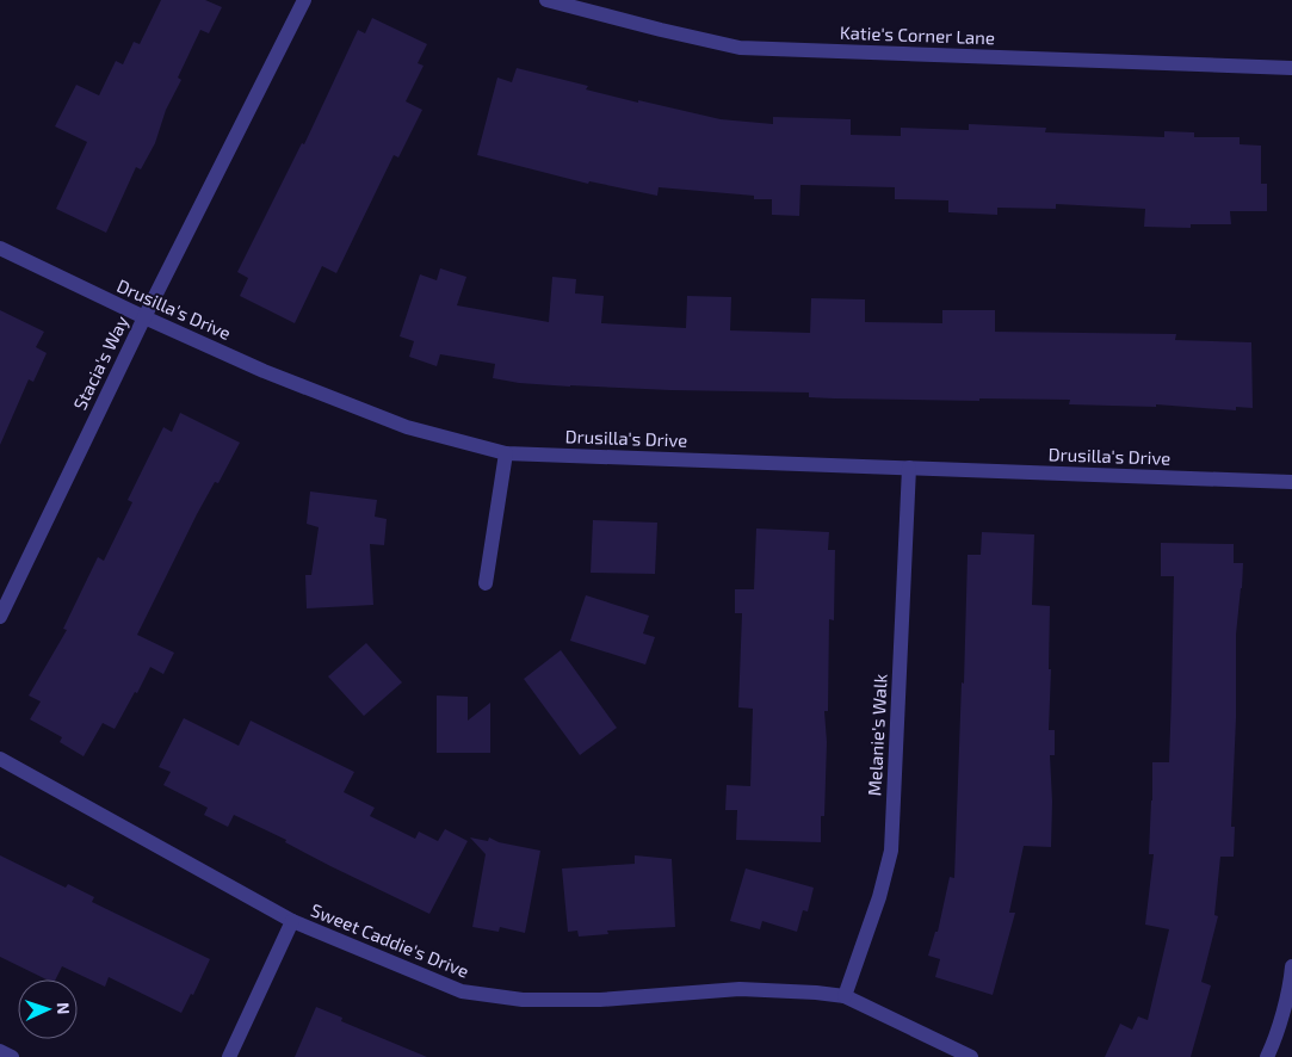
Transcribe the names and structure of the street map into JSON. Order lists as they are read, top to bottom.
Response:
{
  "streets": {
    "street": [
      "Katie's Corner Lane",
      "Drusilla's Drive",
      "Stacia's Way",
      "Melanie's Walk",
      "Sweet Caddie's Drive"
    ]
  },
  "crossings": [
    ["Drusilla's Drive", "Stacia's Way"],
    ["Drusilla's Drive", "Melanie's Walk"],
    ["Melanie's Walk", "Sweet Caddie's Drive"]
  ],
  "north": "right"
}
